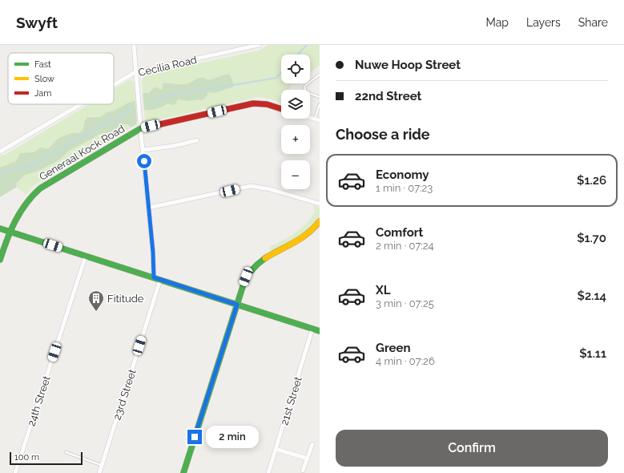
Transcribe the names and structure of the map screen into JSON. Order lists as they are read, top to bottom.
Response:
{
  "streets": {
    "street": [
      "Cecilia Road",
      "Generaal Kock Road",
      "23rd Street",
      "24th Street",
      "21st Street"
    ]
  },
  "places": {
    "building": ["Fititude"]
  },
  "legend": ["Fast", "Slow", "Jam"],
  "scale_bar": "100 m",
  "page": {
    "header": "Swyft",
    "nav": ["Map", "Layers", "Share"],
    "banner": ["Nuwe Hoop Street", "22nd Street"],
    "map_buttons": ["+", "−"],
    "heading": "Choose a ride",
    "list": [
      {
        "name": "Economy",
        "note": "1 min · 07:23",
        "value": "$1.26"
      },
      {
        "name": "Comfort",
        "note": "2 min · 07:24",
        "value": "$1.70"
      },
      {
        "name": "XL",
        "note": "3 min · 07:25",
        "value": "$2.14"
      },
      {
        "name": "Green",
        "note": "4 min · 07:26",
        "value": "$1.11"
      }
    ],
    "buttons": "Confirm",
    "bubble": "2 min",
    "scale": "100 m"
  }
}
